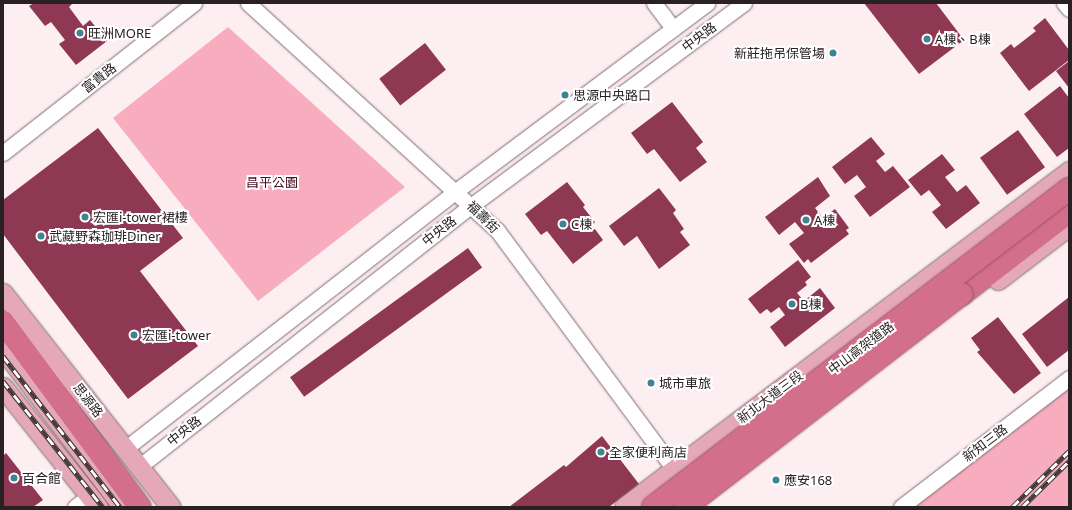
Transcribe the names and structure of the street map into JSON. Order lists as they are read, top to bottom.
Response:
{
  "streets": {
    "highway": ["中山高架道路"],
    "main road": ["新北大道三段", "思源路"],
    "street": [
      "中央路",
      "富貴路",
      "福壽街",
      "新知三路"
    ]
  },
  "crossings": [
    ["中央路", "福壽街"],
    ["中央路", "思源路"],
    ["福壽街", "中山高架道路"],
    ["福壽街", "新北大道三段"],
    ["中山高架道路", "新北大道三段"]
  ],
  "parks": ["昌平公園"],
  "places": [
    "旺洲MORE",
    "A棟、B棟",
    "新莊拖吊保管場",
    "思源中央路口",
    "宏匯i-tower裙樓",
    "A棟",
    "C棟",
    "武藏野森珈琲Diner",
    "B棟",
    "宏匯i-tower",
    "城市車旅",
    "全家便利商店",
    "百合館",
    "應安168"
  ]
}
